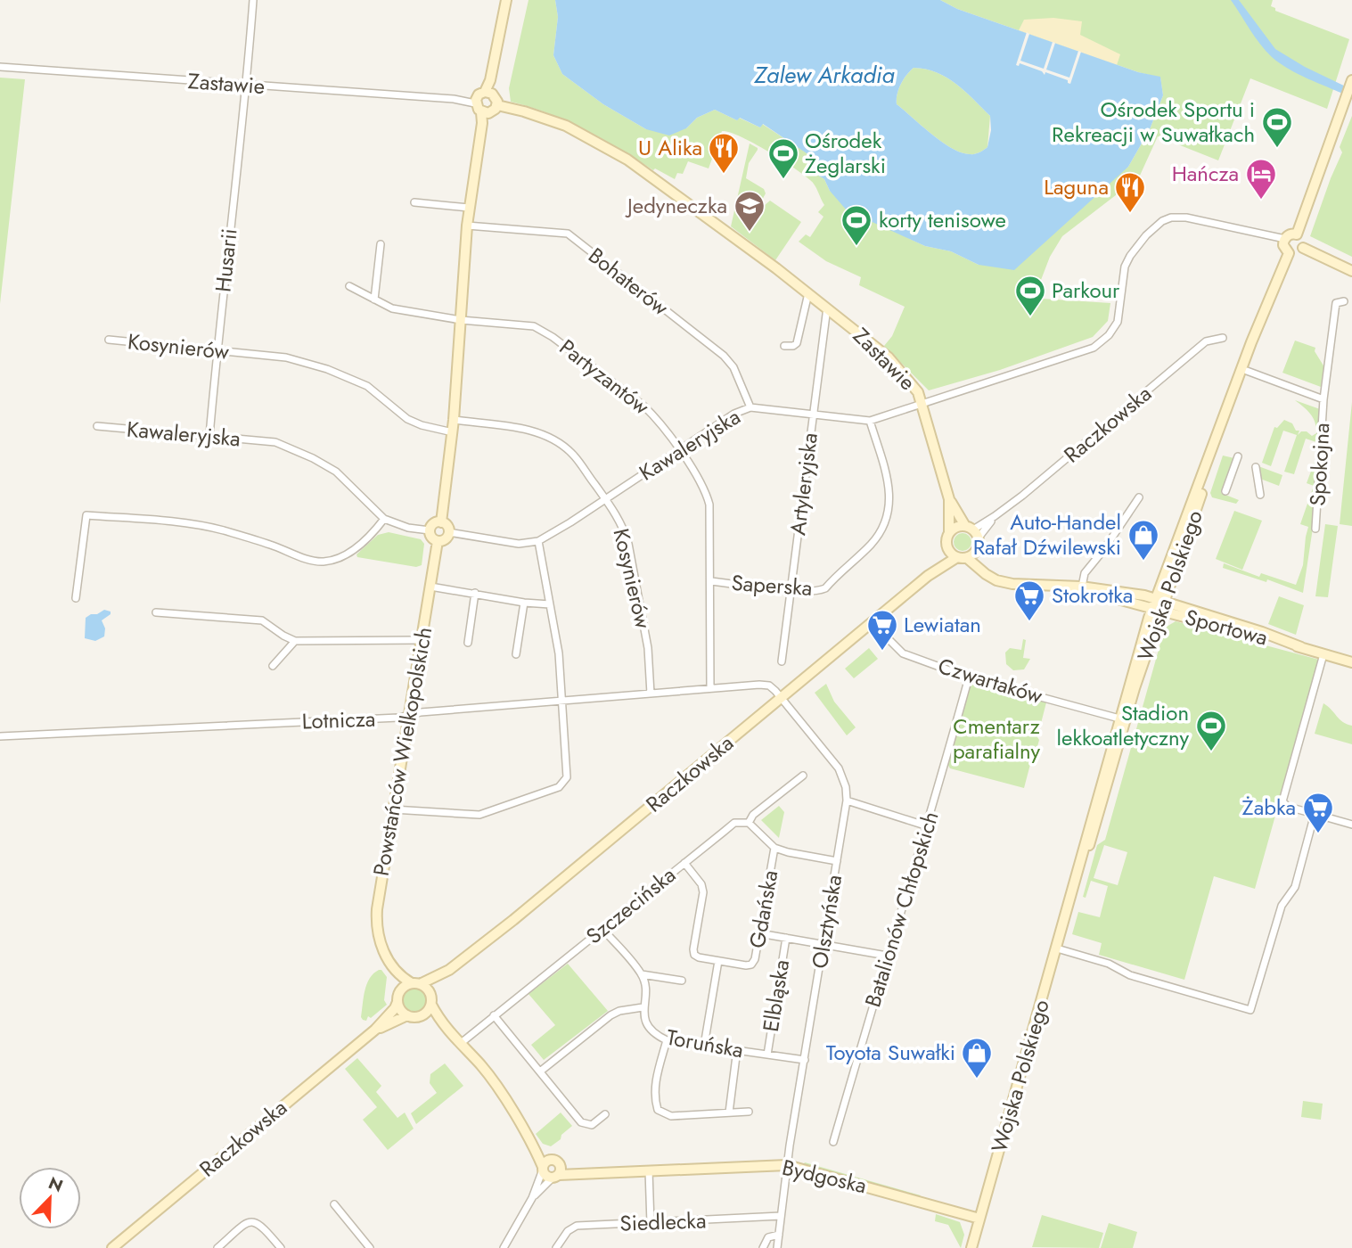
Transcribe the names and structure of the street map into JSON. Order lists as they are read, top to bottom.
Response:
{
  "streets": {
    "street": [
      "Zastawie",
      "Husarii",
      "Bohaterów",
      "Kosynierów",
      "Partyzantów",
      "Raczkowska",
      "Kawaleryjska",
      "Spokojna",
      "Artyleryjska",
      "Saperska",
      "Wojska Polskiego",
      "Sportowa",
      "Czwartaków",
      "Lotnicza",
      "Powstańców Wielkopolskich",
      "Szczecińska",
      "Gdańska",
      "Batalionów Chłopskich",
      "Olsztyńska",
      "Elbląska",
      "Toruńska",
      "Bydgoska",
      "Siedlecka"
    ]
  },
  "crossings": [
    ["Zastawie", "Husarii"],
    ["Zastawie", "Kawaleryjska"],
    ["Zastawie", "Artyleryjska"],
    ["Husarii", "Kosynierów"],
    ["Husarii", "Kawaleryjska"],
    ["Bohaterów", "Kawaleryjska"],
    ["Kosynierów", "Kawaleryjska"],
    ["Kosynierów", "Lotnicza"],
    ["Partyzantów", "Kawaleryjska"],
    ["Partyzantów", "Saperska"],
    ["Partyzantów", "Lotnicza"],
    ["Raczkowska", "Czwartaków"],
    ["Raczkowska", "Lotnicza"],
    ["Raczkowska", "Powstańców Wielkopolskich"],
    ["Raczkowska", "Olsztyńska"],
    ["Raczkowska", "Bydgoska"],
    ["Kawaleryjska", "Artyleryjska"],
    ["Kawaleryjska", "Saperska"],
    ["Kawaleryjska", "Powstańców Wielkopolskich"],
    ["Spokojna", "Wojska Polskiego"],
    ["Artyleryjska", "Saperska"],
    ["Wojska Polskiego", "Sportowa"],
    ["Wojska Polskiego", "Czwartaków"],
    ["Wojska Polskiego", "Bydgoska"],
    ["Czwartaków", "Batalionów Chłopskich"],
    ["Lotnicza", "Powstańców Wielkopolskich"],
    ["Lotnicza", "Olsztyńska"],
    ["Powstańców Wielkopolskich", "Bydgoska"],
    ["Szczecińska", "Bydgoska"],
    ["Olsztyńska", "Toruńska"],
    ["Olsztyńska", "Bydgoska"],
    ["Olsztyńska", "Siedlecka"],
    ["Elbląska", "Toruńska"]
  ],
  "water": ["Zalew Arkadia"],
  "parks": ["Cmentarz parafialny"],
  "places": {
    "sports": [
      "Ośrodek Sportu i Rekreacji w Suwałkach",
      "Ośrodek Żeglarski",
      "korty tenisowe",
      "Parkour",
      "Stadion lekkoatletyczny"
    ],
    "restaurant": ["U Alika", "Laguna"],
    "hotel": ["Hańcza"],
    "school or university": ["Jedyneczka"],
    "shop": ["Auto-Handel Rafał Dźwilewski", "Toyota Suwałki"],
    "supermarket": ["Stokrotka", "Lewiatan", "Żabka"]
  },
  "north": "top right"
}
